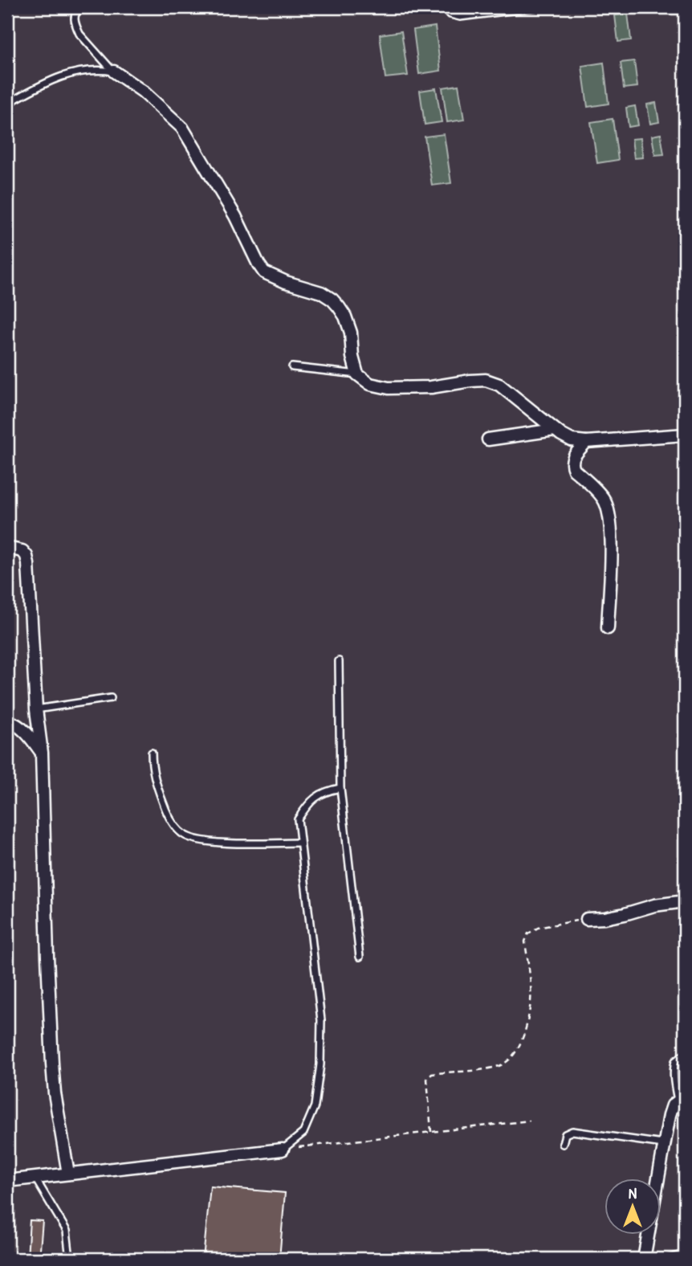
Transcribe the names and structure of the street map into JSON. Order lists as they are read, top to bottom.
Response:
{
  "north": "top"
}
